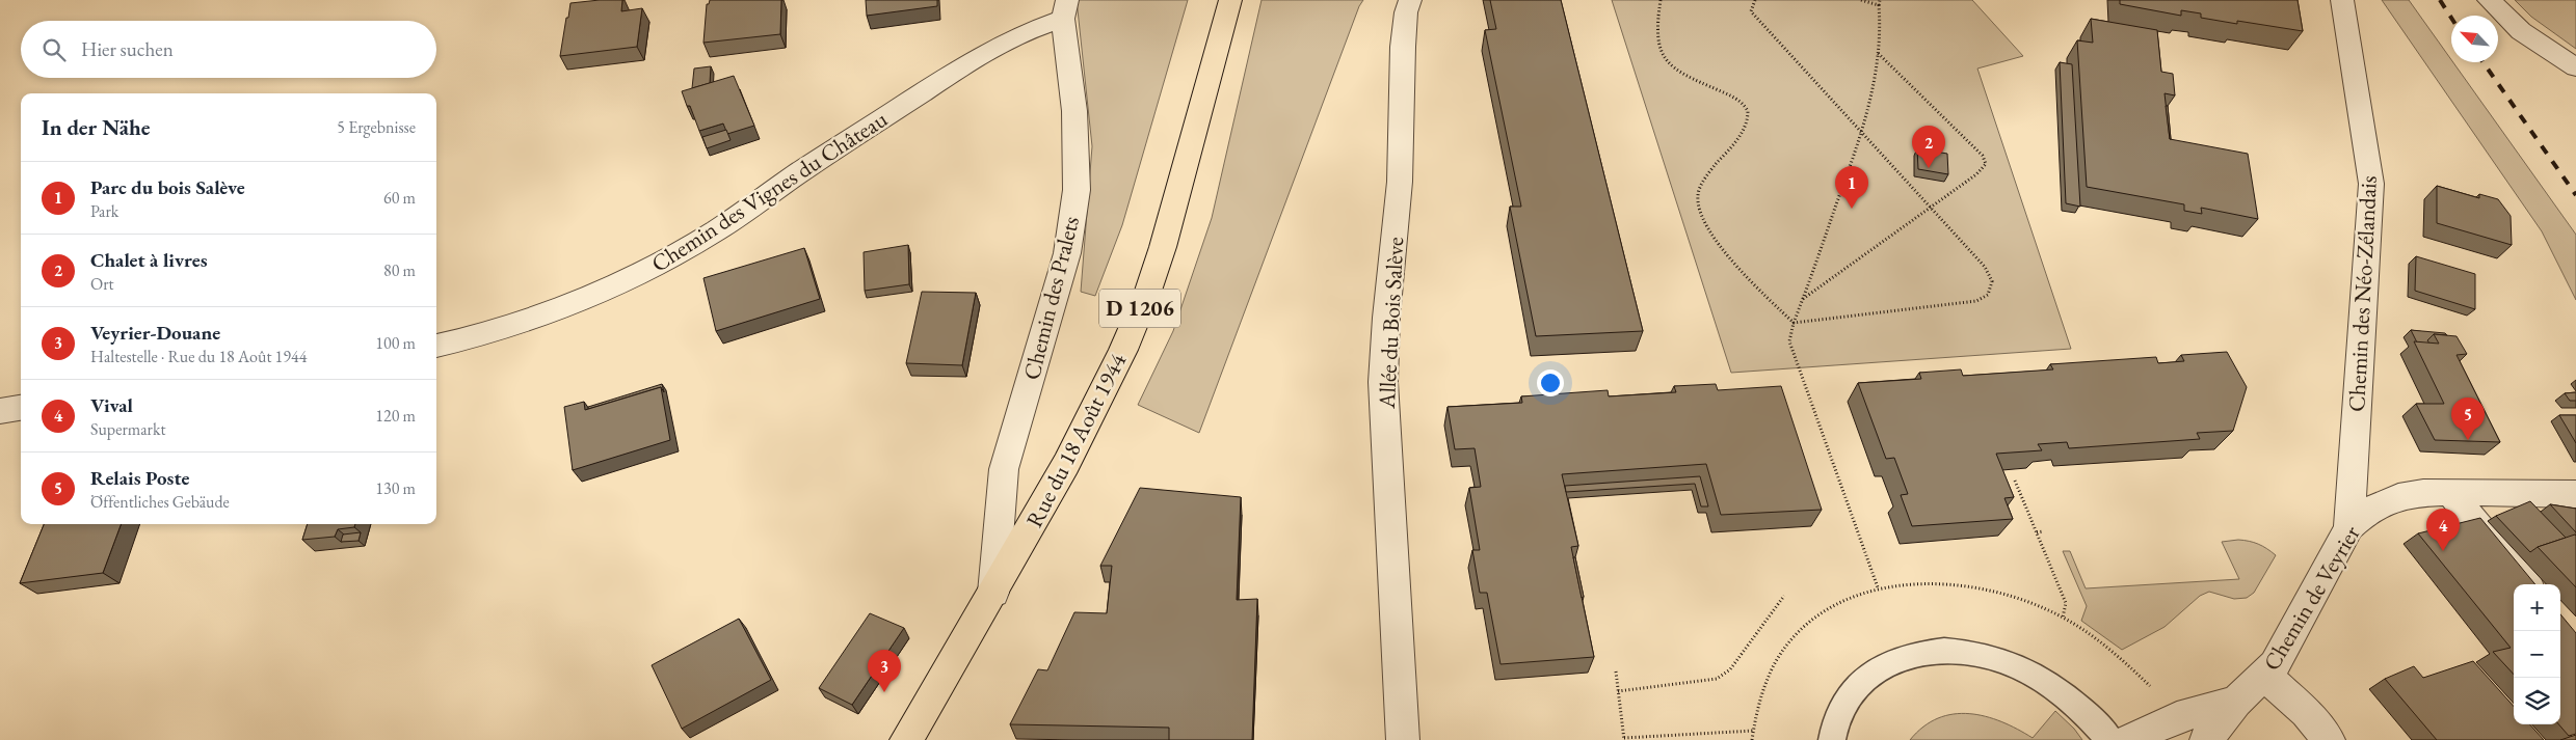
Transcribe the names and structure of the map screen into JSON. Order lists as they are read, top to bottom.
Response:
{
  "streets": {
    "main road": ["D 1206", "Rue du 18 Août 1944"],
    "street": [
      "Chemin des Vignes du Château",
      "Chemin des Néo-Zélandais",
      "Chemin des Pralets",
      "Allée du Bois Salève",
      "Chemin de Veyrier"
    ]
  },
  "crossings": [
    ["Chemin des Vignes du Château", "Chemin des Pralets"],
    ["Chemin des Néo-Zélandais", "Chemin de Veyrier"],
    ["Chemin des Pralets", "Rue du 18 Août 1944"]
  ],
  "north": "top left",
  "page": {
    "search": "Hier suchen",
    "heading": ["In der Nähe", "5 Ergebnisse"],
    "pins": [
      "2",
      "1",
      "5",
      "4",
      "3"
    ],
    "list": [
      {
        "mark": "1",
        "name": "Parc du bois Salève",
        "note": "Park",
        "value": "60 m"
      },
      {
        "mark": "2",
        "name": "Chalet à livres",
        "note": "Ort",
        "value": "80 m"
      },
      {
        "mark": "3",
        "name": "Veyrier-Douane",
        "note": "Haltestelle · Rue du 18 Août 1944",
        "value": "100 m"
      },
      {
        "mark": "4",
        "name": "Vival",
        "note": "Supermarkt",
        "value": "120 m"
      },
      {
        "mark": "5",
        "name": "Relais Poste",
        "note": "Öffentliches Gebäude",
        "value": "130 m"
      }
    ],
    "map_buttons": ["+", "−"]
  }
}
